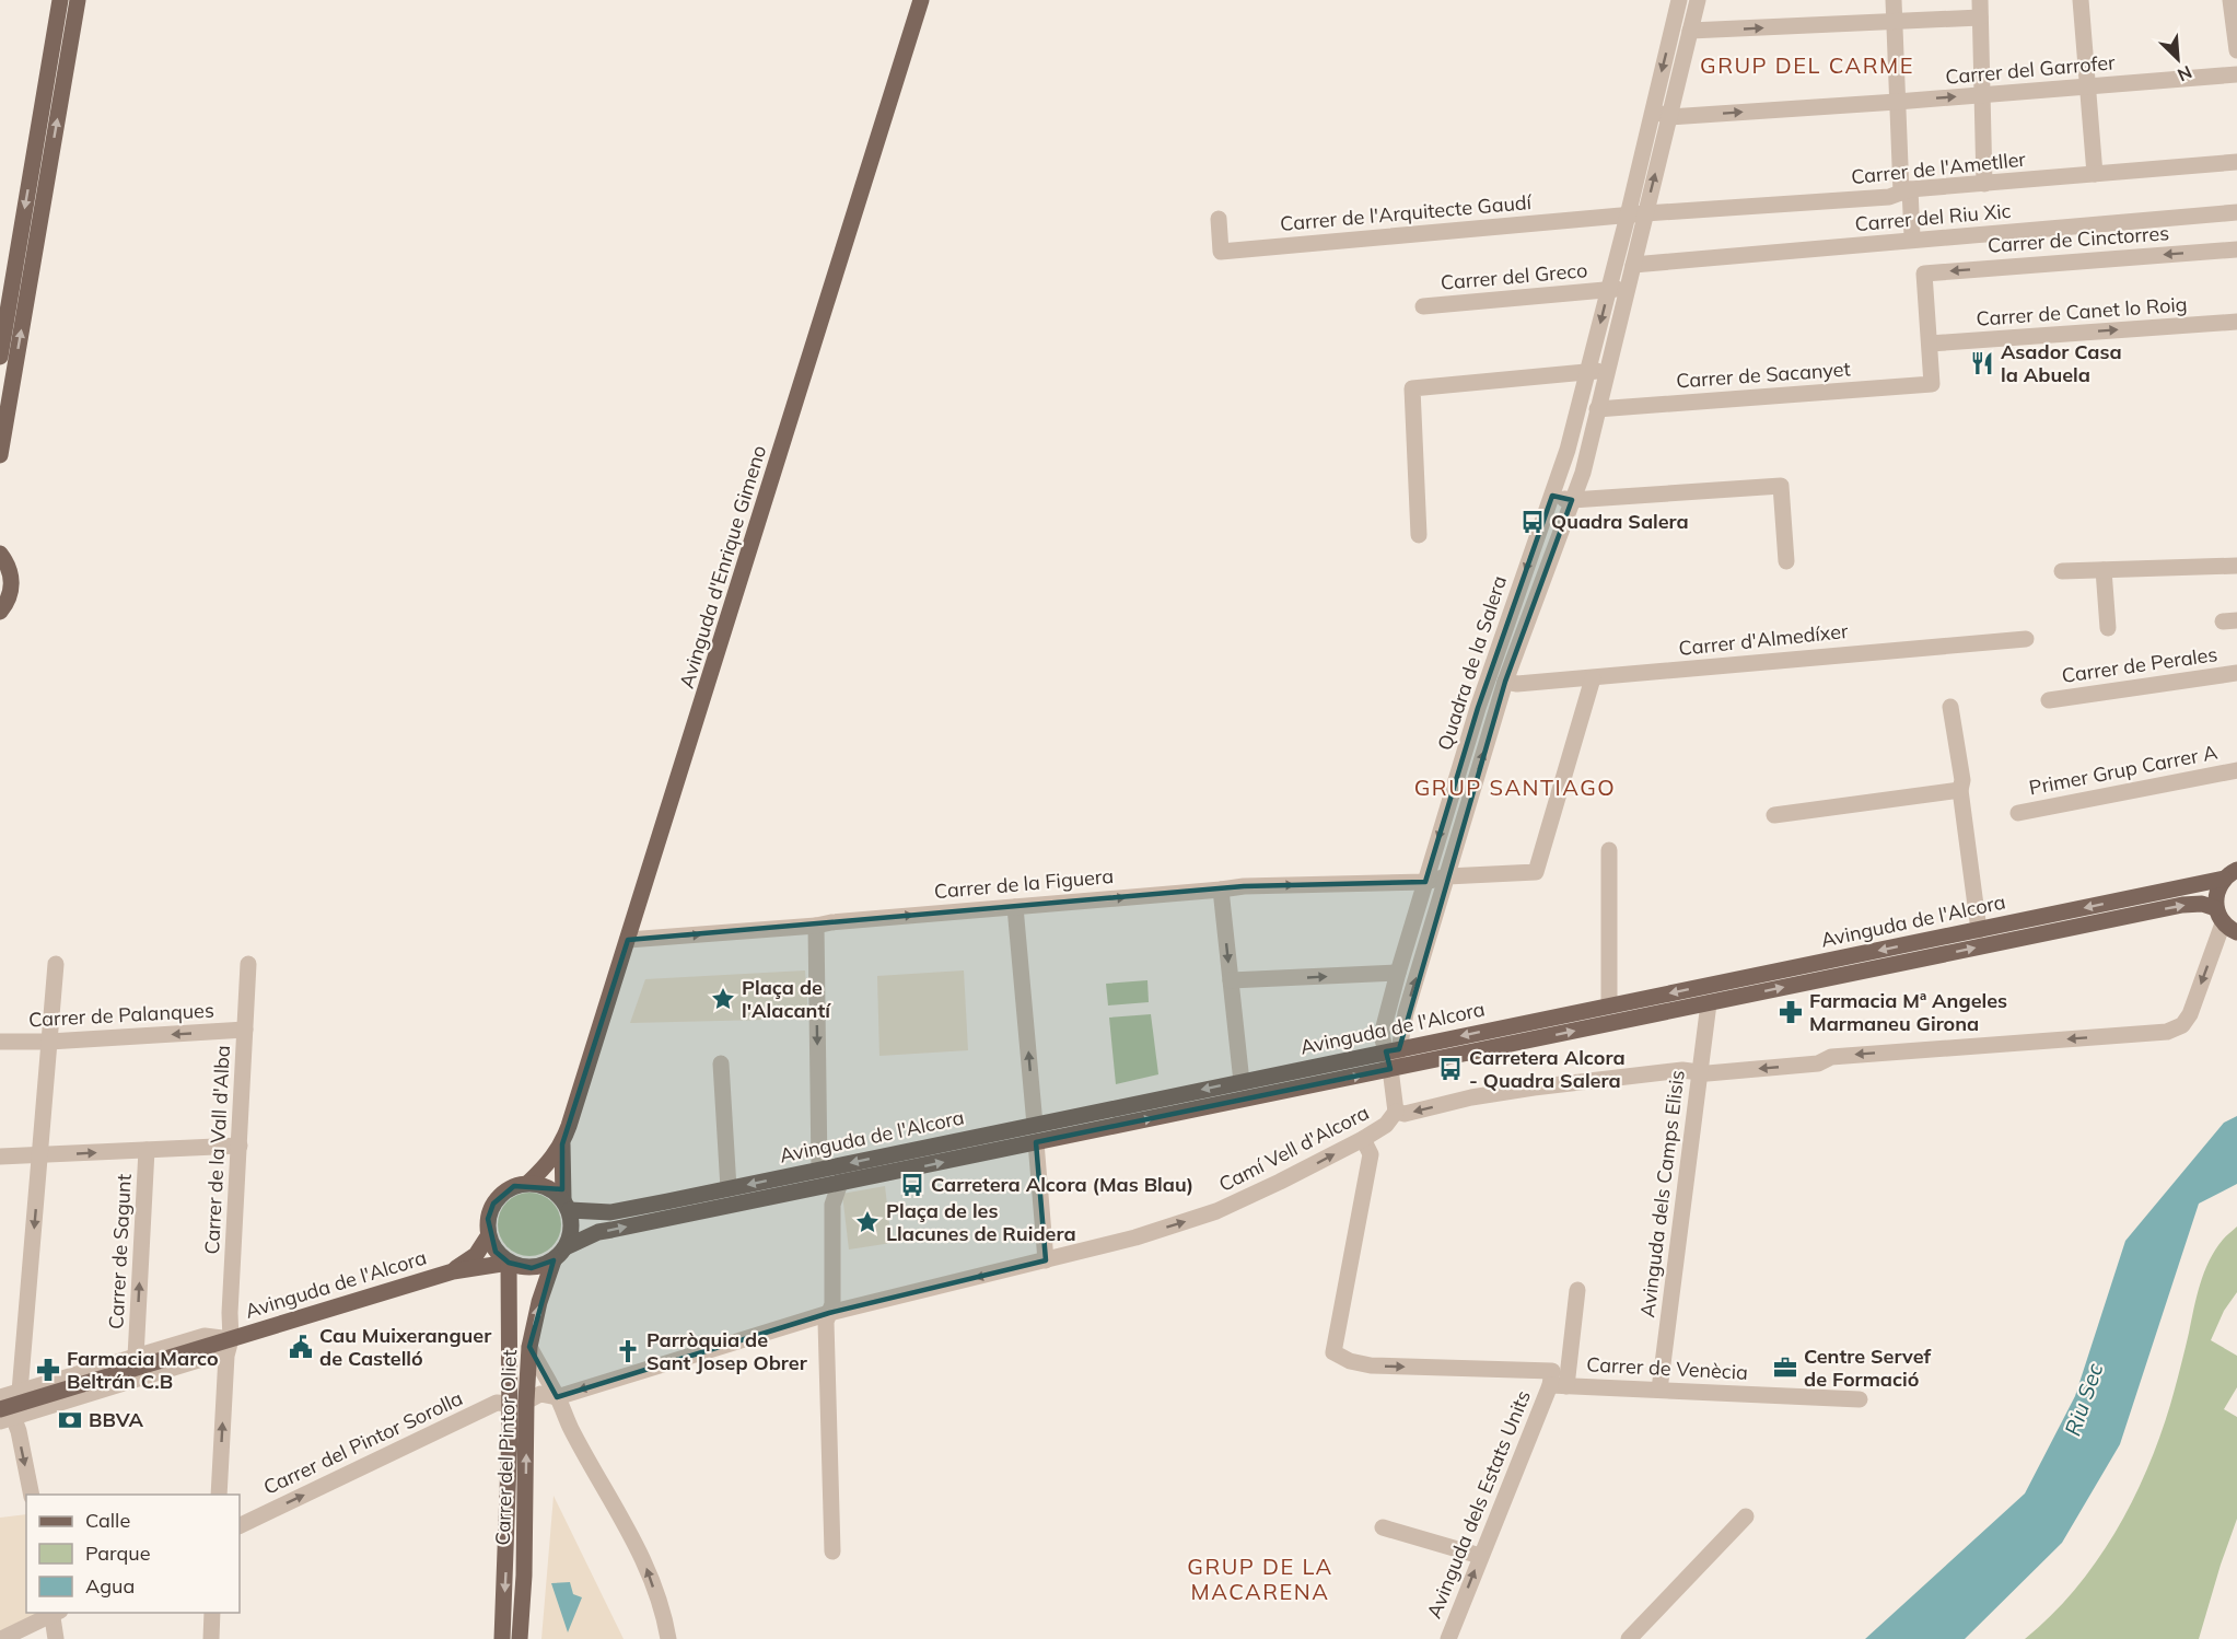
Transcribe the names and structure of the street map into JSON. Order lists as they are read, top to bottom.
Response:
{
  "streets": {
    "main road": ["Avinguda d'Enrique Gimeno", "Avinguda de l'Alcora", "Carrer del Pintor Oliet"],
    "street": [
      "Carrer del Garrofer",
      "Carrer de l'Ametller",
      "Carrer de l'Arquitecte Gaudí",
      "Carrer del Riu Xic",
      "Carrer de Cinctorres",
      "Carrer del Greco",
      "Carrer de Canet lo Roig",
      "Carrer de Sacanyet",
      "Carrer d'Almedíxer",
      "Quadra de la Salera",
      "Carrer de Perales",
      "Primer Grup Carrer A",
      "Carrer de la Figuera",
      "Carrer de Palanques",
      "Camí Vell d'Alcora",
      "Carrer de la Vall d'Alba",
      "Avinguda dels Camps Elisis",
      "Carrer de Sagunt",
      "Carrer de Venècia",
      "Carrer del Pintor Sorolla",
      "Avinguda dels Estats Units"
    ]
  },
  "crossings": [
    ["Carrer del Garrofer", "Quadra de la Salera"],
    ["Carrer de l'Ametller", "Quadra de la Salera"],
    ["Carrer de l'Arquitecte Gaudí", "Quadra de la Salera"],
    ["Carrer del Riu Xic", "Quadra de la Salera"],
    ["Carrer de Cinctorres", "Carrer de Canet lo Roig"],
    ["Carrer de Cinctorres", "Carrer de Sacanyet"],
    ["Carrer del Greco", "Quadra de la Salera"],
    ["Carrer de Canet lo Roig", "Carrer de Sacanyet"],
    ["Carrer de Sacanyet", "Quadra de la Salera"],
    ["Avinguda d'Enrique Gimeno", "Carrer de la Figuera"],
    ["Avinguda d'Enrique Gimeno", "Avinguda de l'Alcora"],
    ["Avinguda d'Enrique Gimeno", "Carrer del Pintor Oliet"],
    ["Carrer d'Almedíxer", "Quadra de la Salera"],
    ["Quadra de la Salera", "Carrer de la Figuera"],
    ["Quadra de la Salera", "Avinguda de l'Alcora"],
    ["Quadra de la Salera", "Camí Vell d'Alcora"],
    ["Avinguda de l'Alcora", "Camí Vell d'Alcora"],
    ["Avinguda de l'Alcora", "Carrer de la Vall d'Alba"],
    ["Avinguda de l'Alcora", "Avinguda dels Camps Elisis"],
    ["Avinguda de l'Alcora", "Carrer de Sagunt"],
    ["Avinguda de l'Alcora", "Carrer del Pintor Oliet"],
    ["Carrer de Palanques", "Carrer de la Vall d'Alba"],
    ["Camí Vell d'Alcora", "Avinguda dels Camps Elisis"],
    ["Camí Vell d'Alcora", "Carrer del Pintor Oliet"],
    ["Avinguda dels Camps Elisis", "Carrer de Venècia"],
    ["Carrer de Venècia", "Avinguda dels Estats Units"],
    ["Carrer del Pintor Sorolla", "Carrer del Pintor Oliet"]
  ],
  "one_way": [
    "Carrer de Cinctorres",
    "Carrer de Canet lo Roig",
    "Carrer de la Figuera",
    "Carrer del Pintor Sorolla"
  ],
  "districts": ["GRUP DEL CARME", "GRUP SANTIAGO", "GRUP DE LA MACARENA"],
  "water": ["Riu Sec"],
  "places": {
    "restaurant": ["Asador Casa la Abuela"],
    "bus stop": ["Quadra Salera", "Carretera Alcora - Quadra Salera", "Carretera Alcora (Mas Blau)"],
    "place": ["Plaça de l'Alacantí", "Plaça de les Llacunes de Ruidera"],
    "pharmacy": ["Farmacia Mª Angeles Marmaneu Girona", "Farmacia Marco Beltrán C.B"],
    "public building": ["Cau Muixeranguer de Castelló"],
    "church": ["Parròquia de Sant Josep Obrer"],
    "office": ["Centre Servef de Formació"],
    "bank": ["BBVA"]
  },
  "legend": ["Calle", "Parque", "Agua"],
  "north": "bottom right"
}
